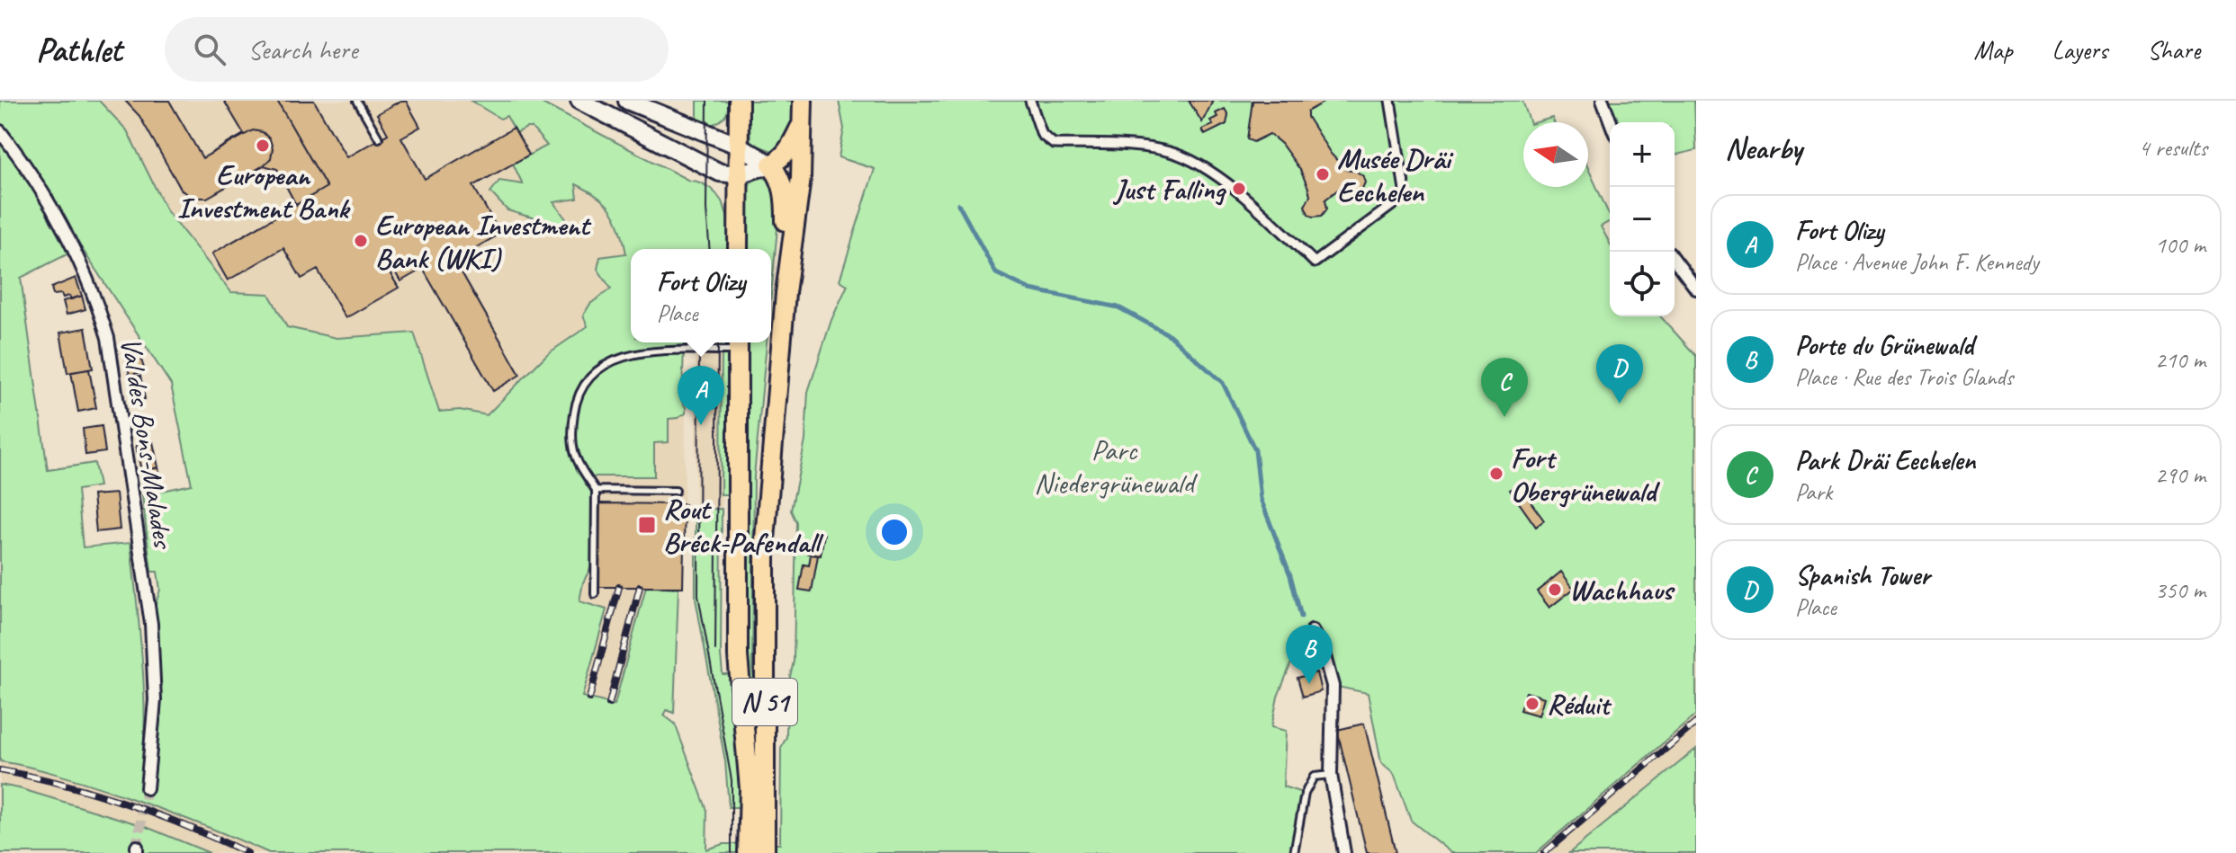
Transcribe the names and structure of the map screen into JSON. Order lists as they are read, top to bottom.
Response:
{
  "streets": {
    "main road": ["N 51"],
    "street": ["Val des Bons-Malades"]
  },
  "parks": ["Parc Niedergrünewald"],
  "places": {
    "other": [
      "European Investment Bank",
      "Musée Dräi Eechelen",
      "Just Falling",
      "European Investment Bank (WKI)",
      "Fort Obergrünewald",
      "Wachhaus",
      "Réduit"
    ],
    "transit": ["Rout Bréck-Pafendall"]
  },
  "north": "left",
  "page": {
    "header": "Pathlet",
    "search": "Search here",
    "nav": ["Map", "Layers", "Share"],
    "heading": ["Nearby", "4 results"],
    "map_buttons": ["+", "−"],
    "list": [
      {
        "mark": "A",
        "name": "Fort Olizy",
        "note": "Place · Avenue John F. Kennedy",
        "value": "100 m"
      },
      {
        "mark": "B",
        "name": "Porte du Grünewald",
        "note": "Place · Rue des Trois Glands",
        "value": "210 m"
      },
      {
        "mark": "C",
        "name": "Park Dräi Eechelen",
        "note": "Park",
        "value": "290 m"
      },
      {
        "mark": "D",
        "name": "Spanish Tower",
        "note": "Place",
        "value": "350 m"
      }
    ],
    "popup": ["Fort Olizy", "Place"],
    "pins": [
      "D",
      "C",
      "A",
      "B"
    ]
  }
}
